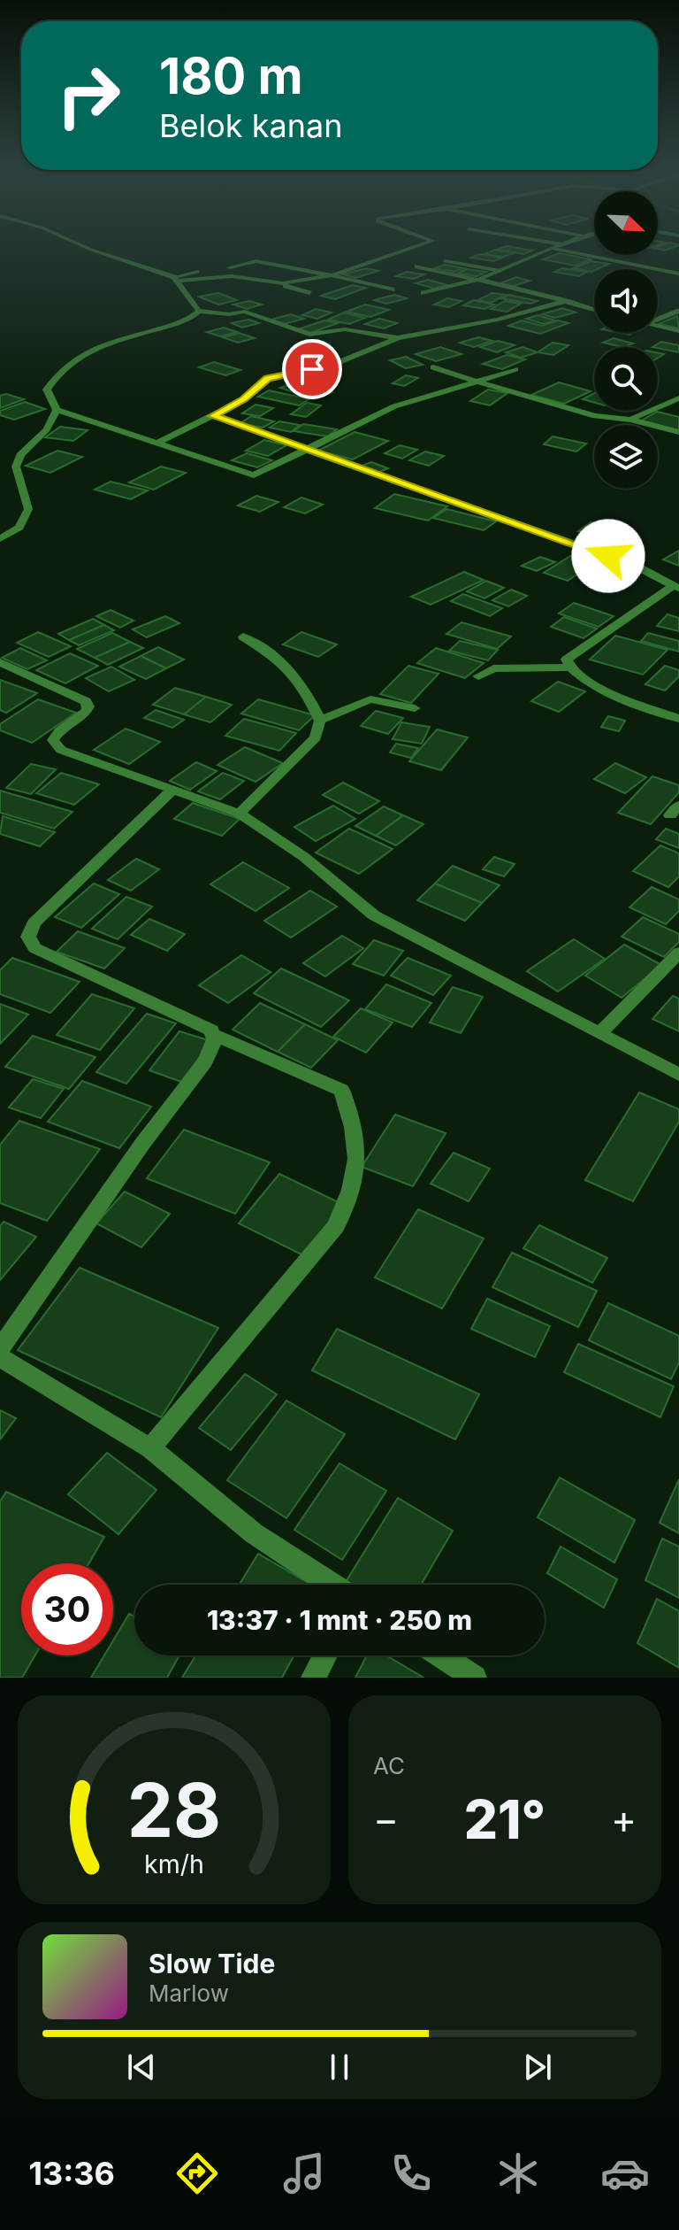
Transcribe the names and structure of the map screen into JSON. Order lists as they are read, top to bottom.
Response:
{
  "north": "bottom right",
  "page": {
    "turn": ["180 m", "Belok kanan"],
    "limit": "30",
    "trip": "13:37 · 1 mnt · 250 m",
    "tile": "AC",
    "heat": ["−", "21°", "+"],
    "song": ["Slow Tide", "Marlow"],
    "tabs": "13:36",
    "gauge": ["28", "km/h"]
  }
}
